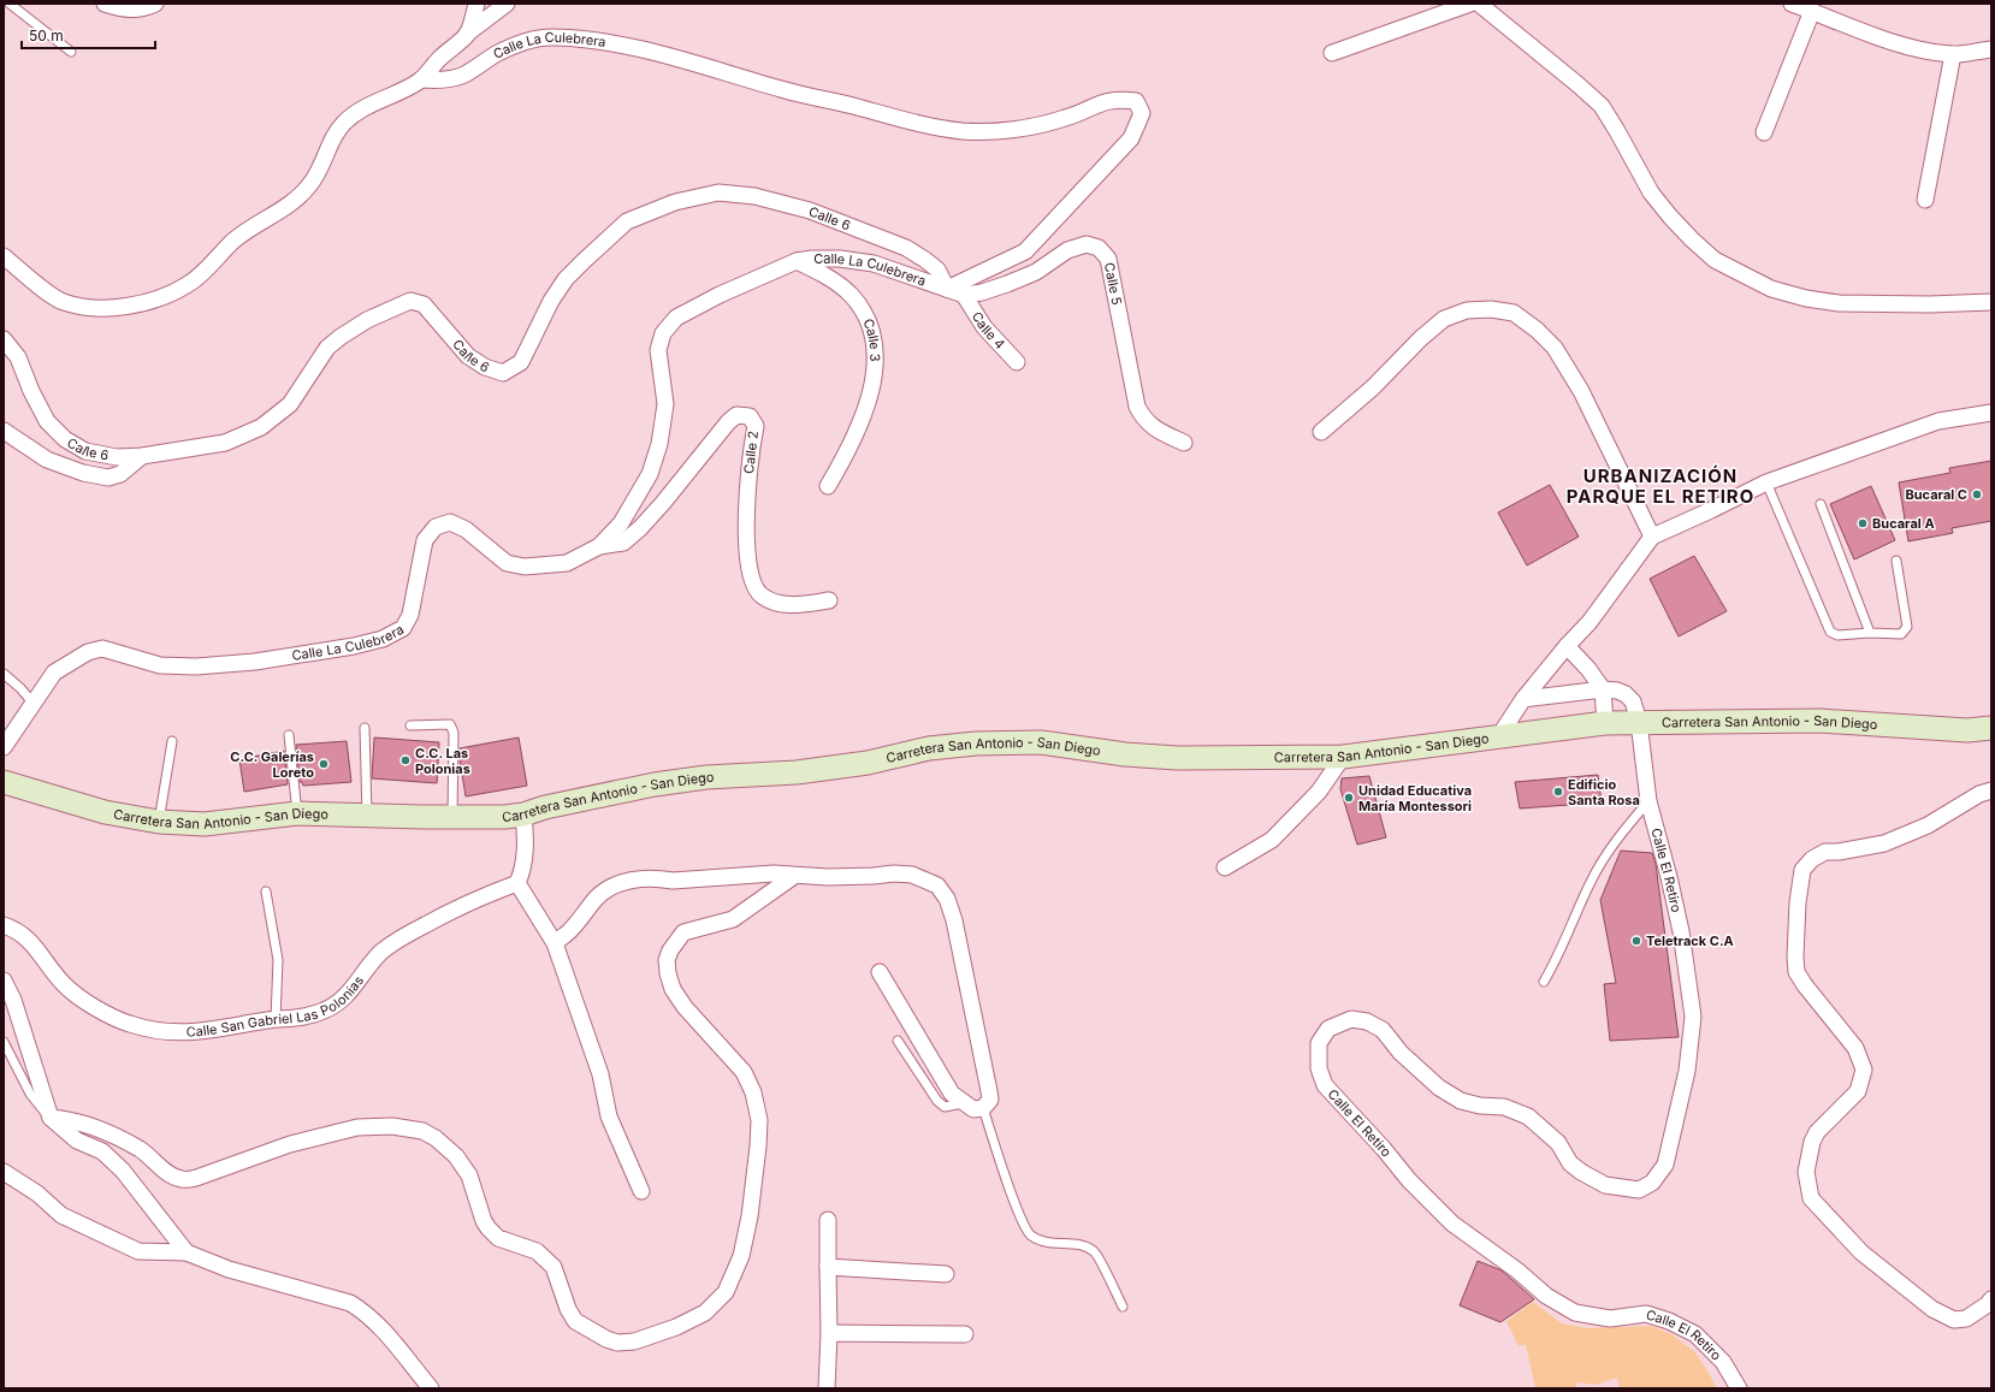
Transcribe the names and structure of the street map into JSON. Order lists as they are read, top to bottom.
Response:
{
  "streets": {
    "street": [
      "Calle La Culebrera",
      "Calle 6",
      "Calle 5",
      "Calle 4",
      "Calle 3",
      "Calle 2",
      "Carretera San Antonio - San Diego",
      "Calle El Retiro",
      "Calle San Gabriel Las Polonias"
    ]
  },
  "crossings": [
    ["Calle La Culebrera", "Calle 6"],
    ["Calle La Culebrera", "Calle 3"],
    ["Calle La Culebrera", "Calle 2"],
    ["Calle 5", "Calle 4"],
    ["Carretera San Antonio - San Diego", "Calle El Retiro"]
  ],
  "districts": ["URBANIZACIÓN PARQUE EL RETIRO"],
  "places": [
    "Bucaral C",
    "Bucaral A",
    "C.C. Las Polonias",
    "C.C. Galerías Loreto",
    "Edificio Santa Rosa",
    "Unidad Educativa María Montessori",
    "Teletrack C.A"
  ],
  "scale_bar": "50 m"
}
